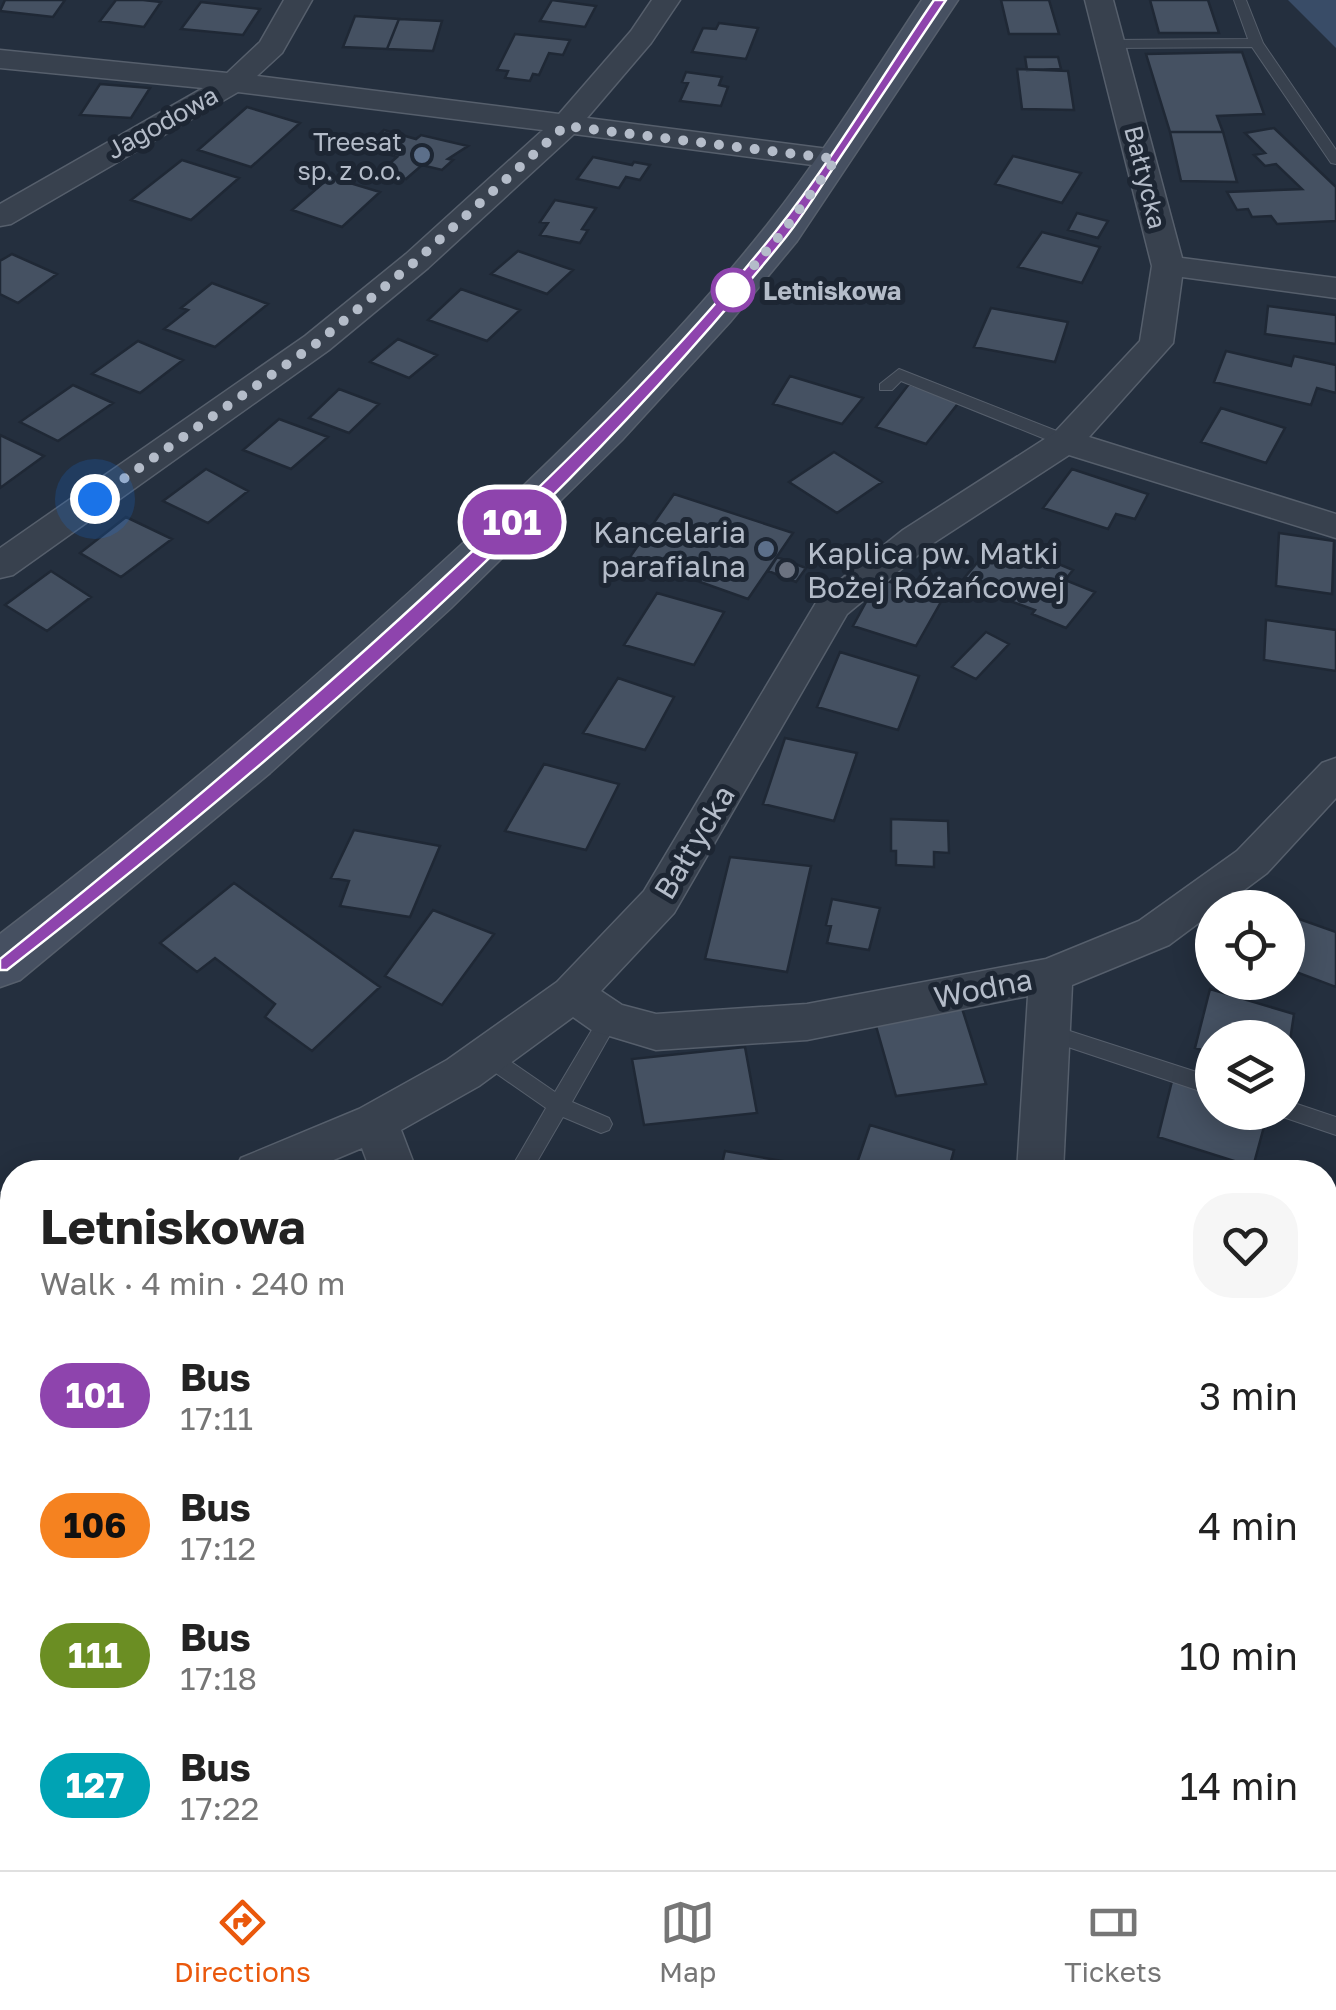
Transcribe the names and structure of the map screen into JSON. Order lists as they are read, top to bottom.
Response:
{
  "streets": {
    "street": ["Jagodowa", "Bałtycka", "Wodna"]
  },
  "crossings": [
    ["Bałtycka", "Wodna"]
  ],
  "places": [
    "Treesat sp. z o.o.",
    "Letniskowa",
    "Kancelaria parafialna",
    "Kaplica pw. Matki Bożej Różańcowej"
  ],
  "lines": ["bus line 101"],
  "page": {
    "on_map": "101",
    "heading": ["Letniskowa", "Walk · 4 min · 240 m"],
    "list": [
      {
        "mark": "101",
        "name": "Bus",
        "note": "17:11",
        "value": "3 min"
      },
      {
        "mark": "106",
        "name": "Bus",
        "note": "17:12",
        "value": "4 min"
      },
      {
        "mark": "111",
        "name": "Bus",
        "note": "17:18",
        "value": "10 min"
      },
      {
        "mark": "127",
        "name": "Bus",
        "note": "17:22",
        "value": "14 min"
      }
    ],
    "tabs": ["Directions", "Map", "Tickets"]
  }
}
